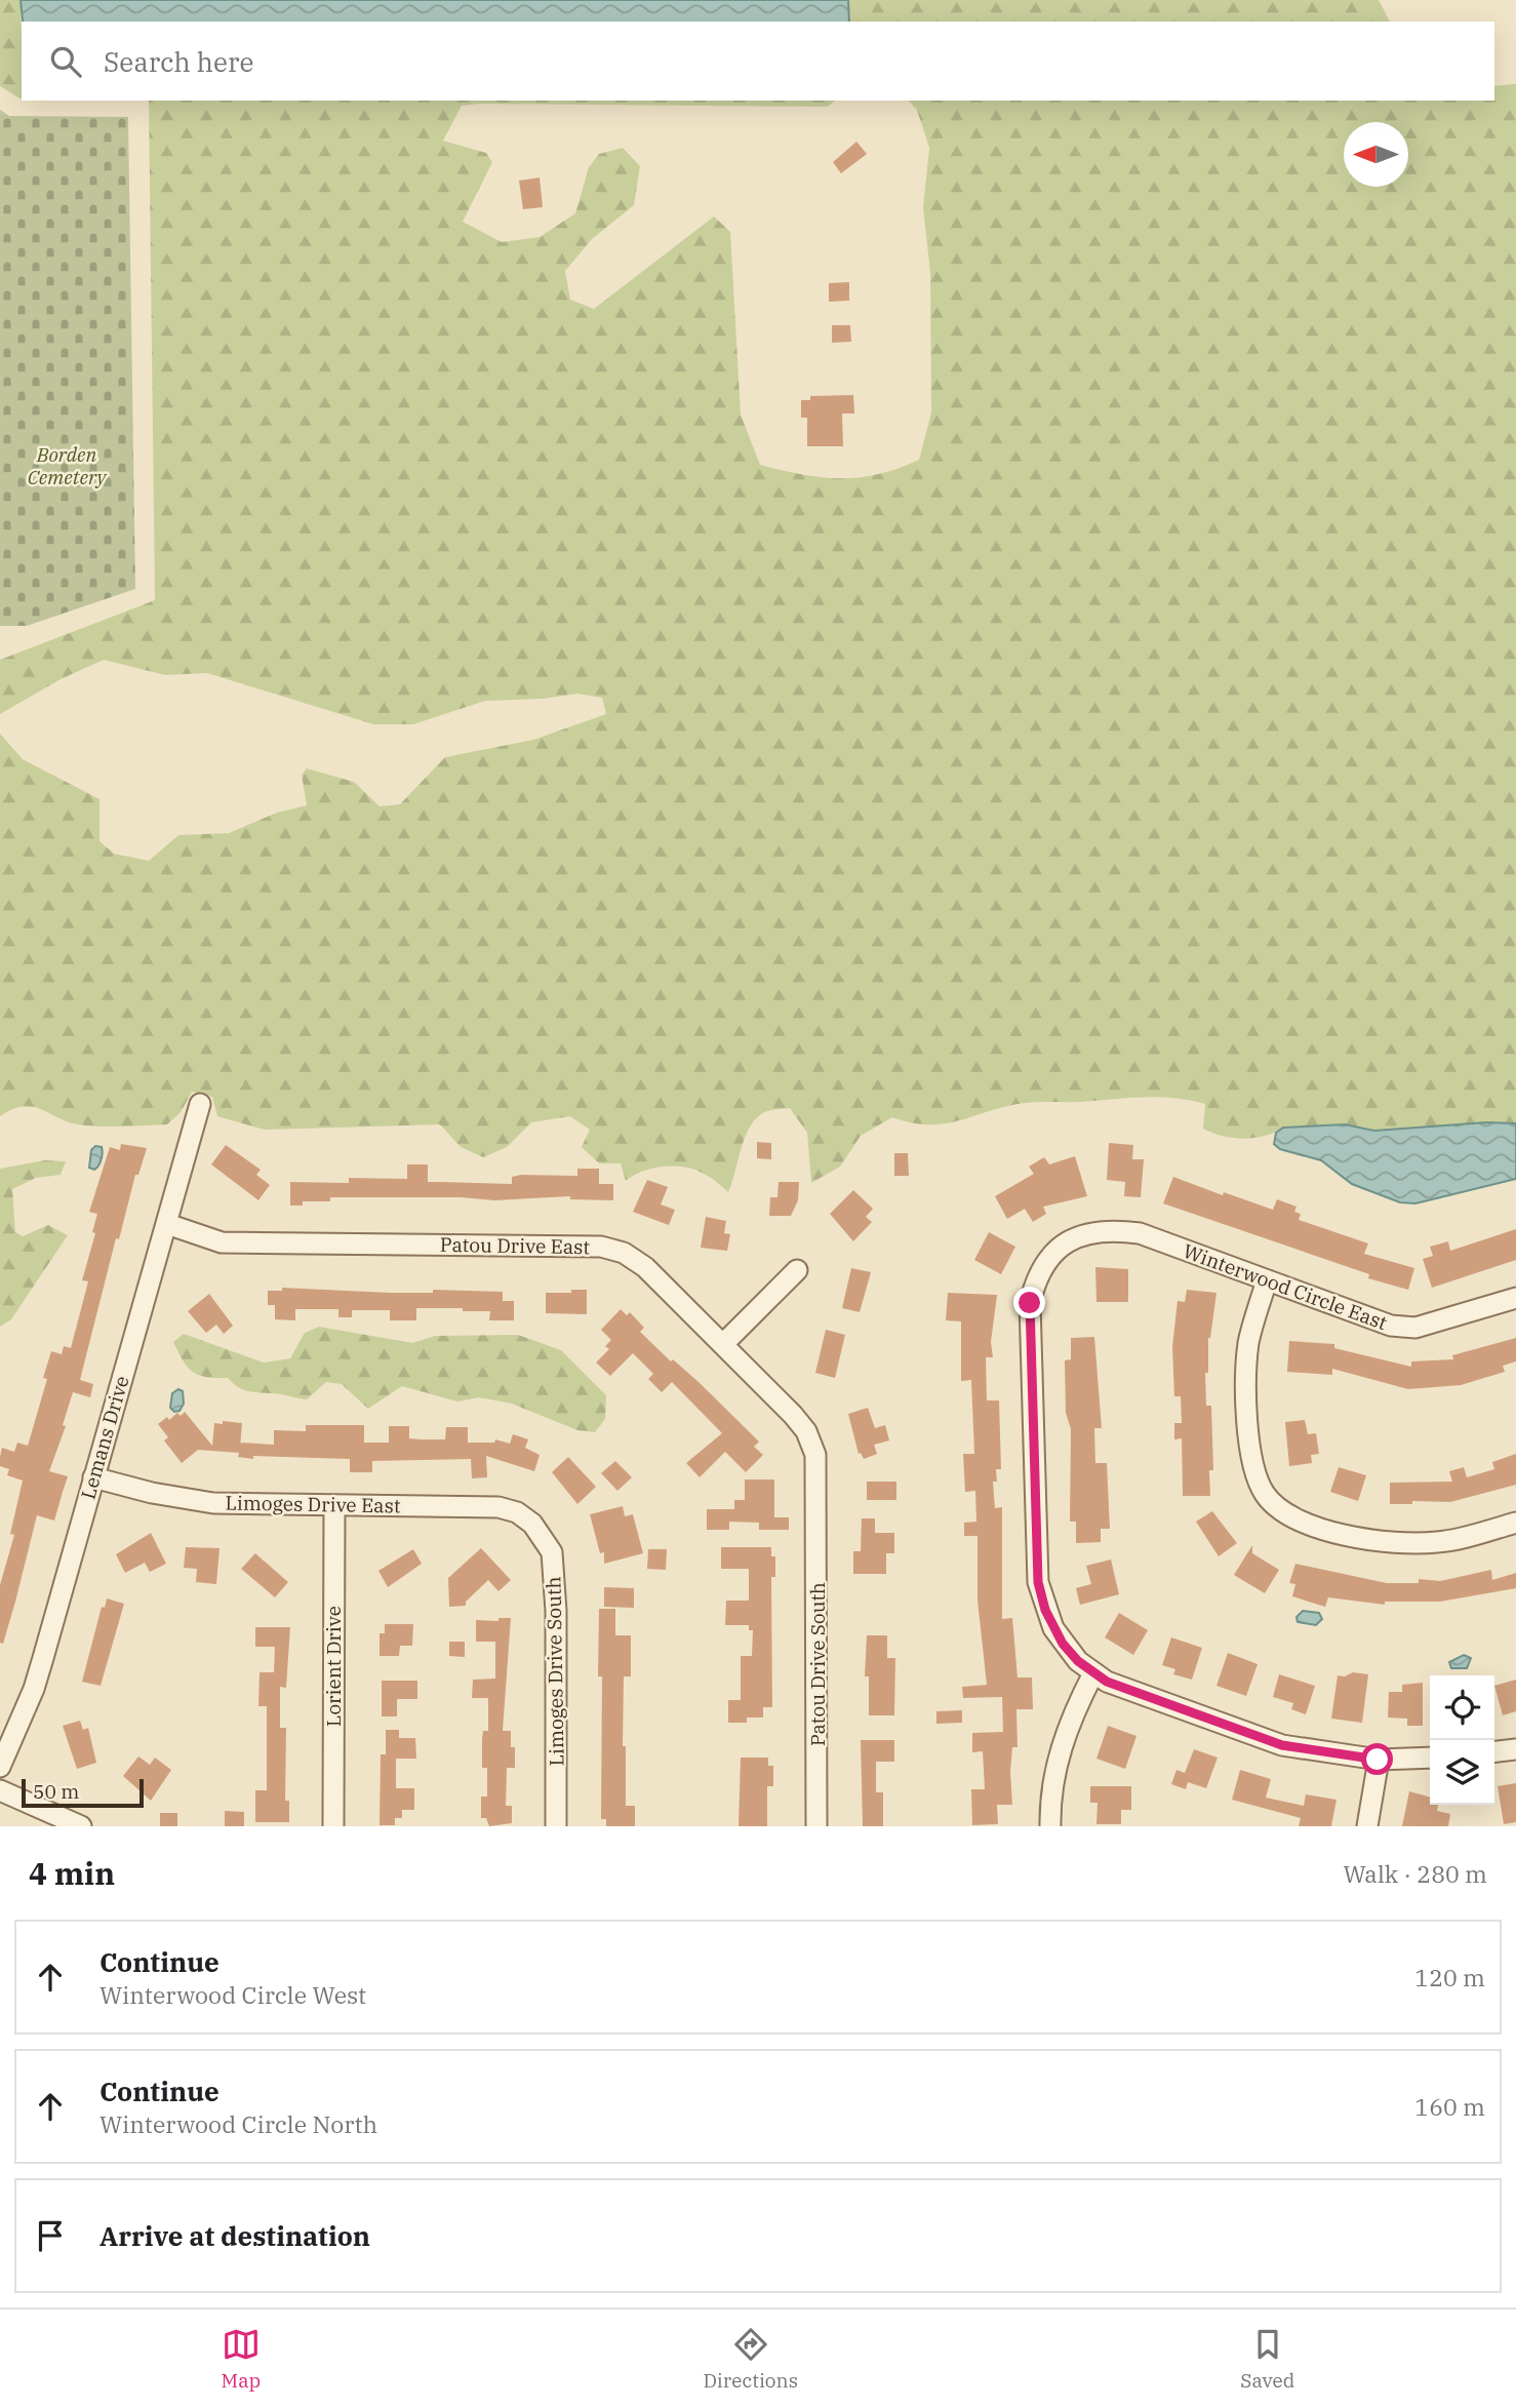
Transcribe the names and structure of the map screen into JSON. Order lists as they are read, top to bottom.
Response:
{
  "streets": {
    "street": [
      "Patou Drive East",
      "Winterwood Circle East",
      "Lemans Drive",
      "Limoges Drive East",
      "Patou Drive South",
      "Lorient Drive",
      "Limoges Drive South"
    ]
  },
  "crossings": [
    ["Patou Drive East", "Lemans Drive"],
    ["Patou Drive East", "Patou Drive South"],
    ["Lemans Drive", "Limoges Drive East"],
    ["Limoges Drive East", "Lorient Drive"],
    ["Limoges Drive East", "Limoges Drive South"]
  ],
  "parks": ["Borden Cemetery"],
  "scale_bar": "50 m",
  "north": "left",
  "page": {
    "search": "Search here",
    "scale": "50 m",
    "heading": ["4 min", "Walk · 280 m"],
    "list": [
      ["Continue", "Winterwood Circle West", "120 m"],
      ["Continue", "Winterwood Circle North", "160 m"],
      "Arrive at destination"
    ],
    "nav": ["Map", "Directions", "Saved"]
  }
}
